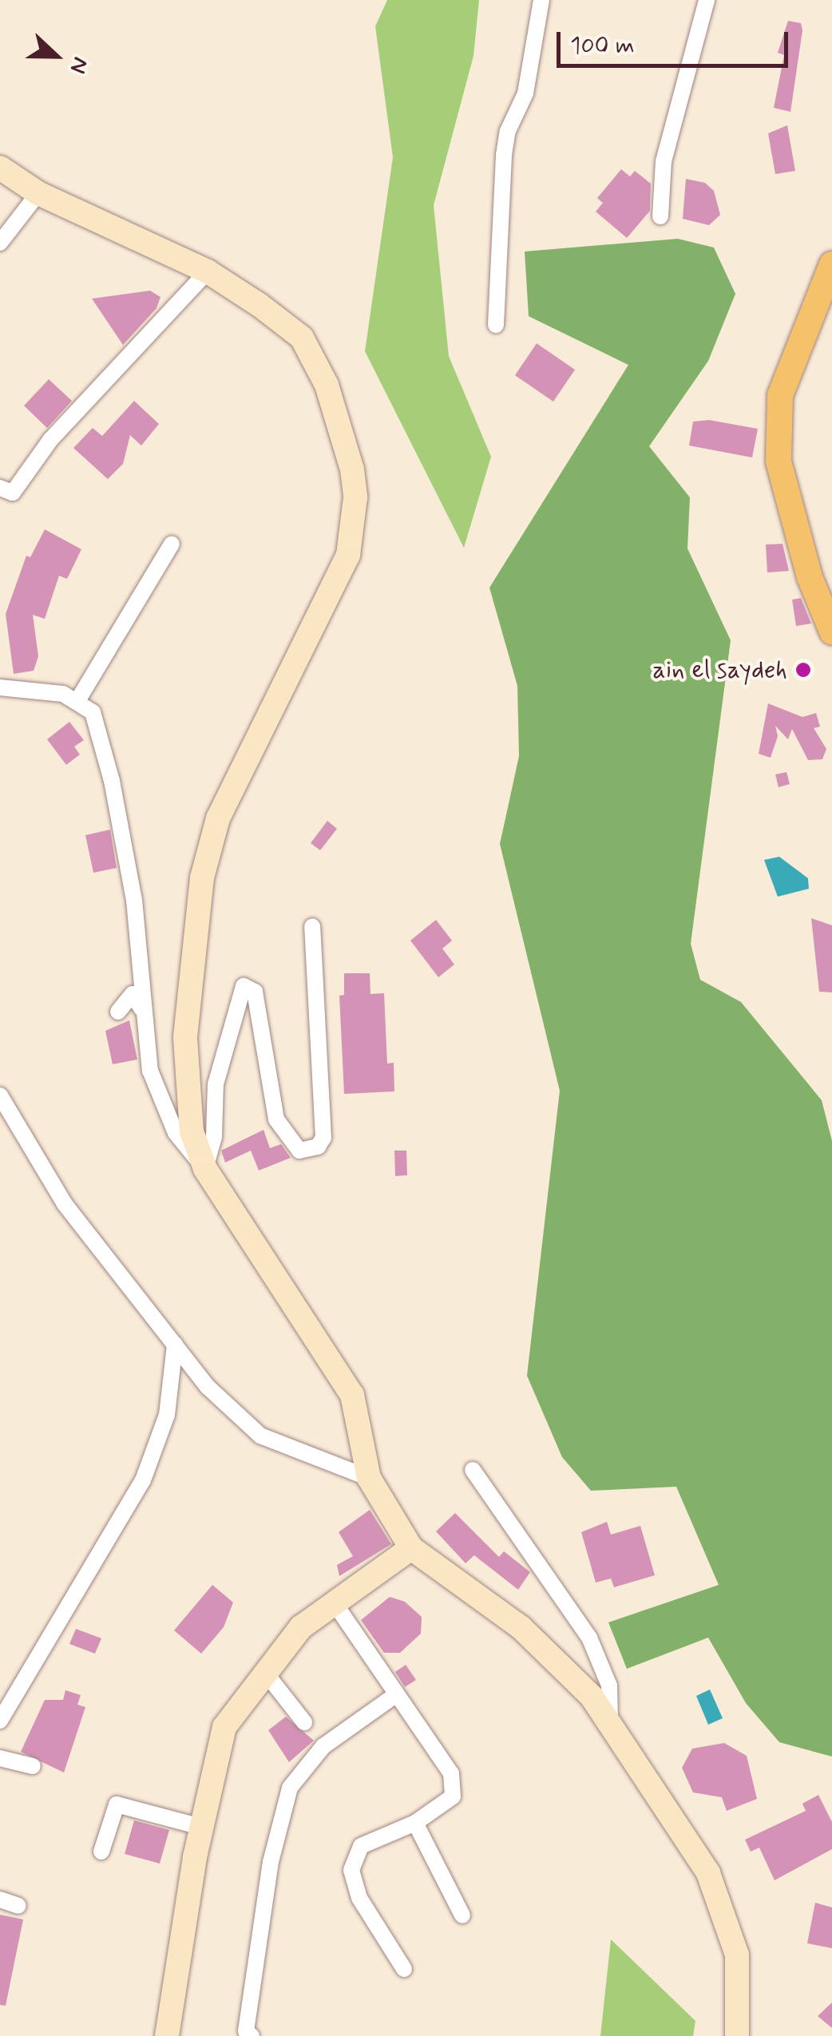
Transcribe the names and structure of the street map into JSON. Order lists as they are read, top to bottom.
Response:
{
  "places": ["ain el saydeh"],
  "scale_bar": "100 m",
  "north": "right"
}
